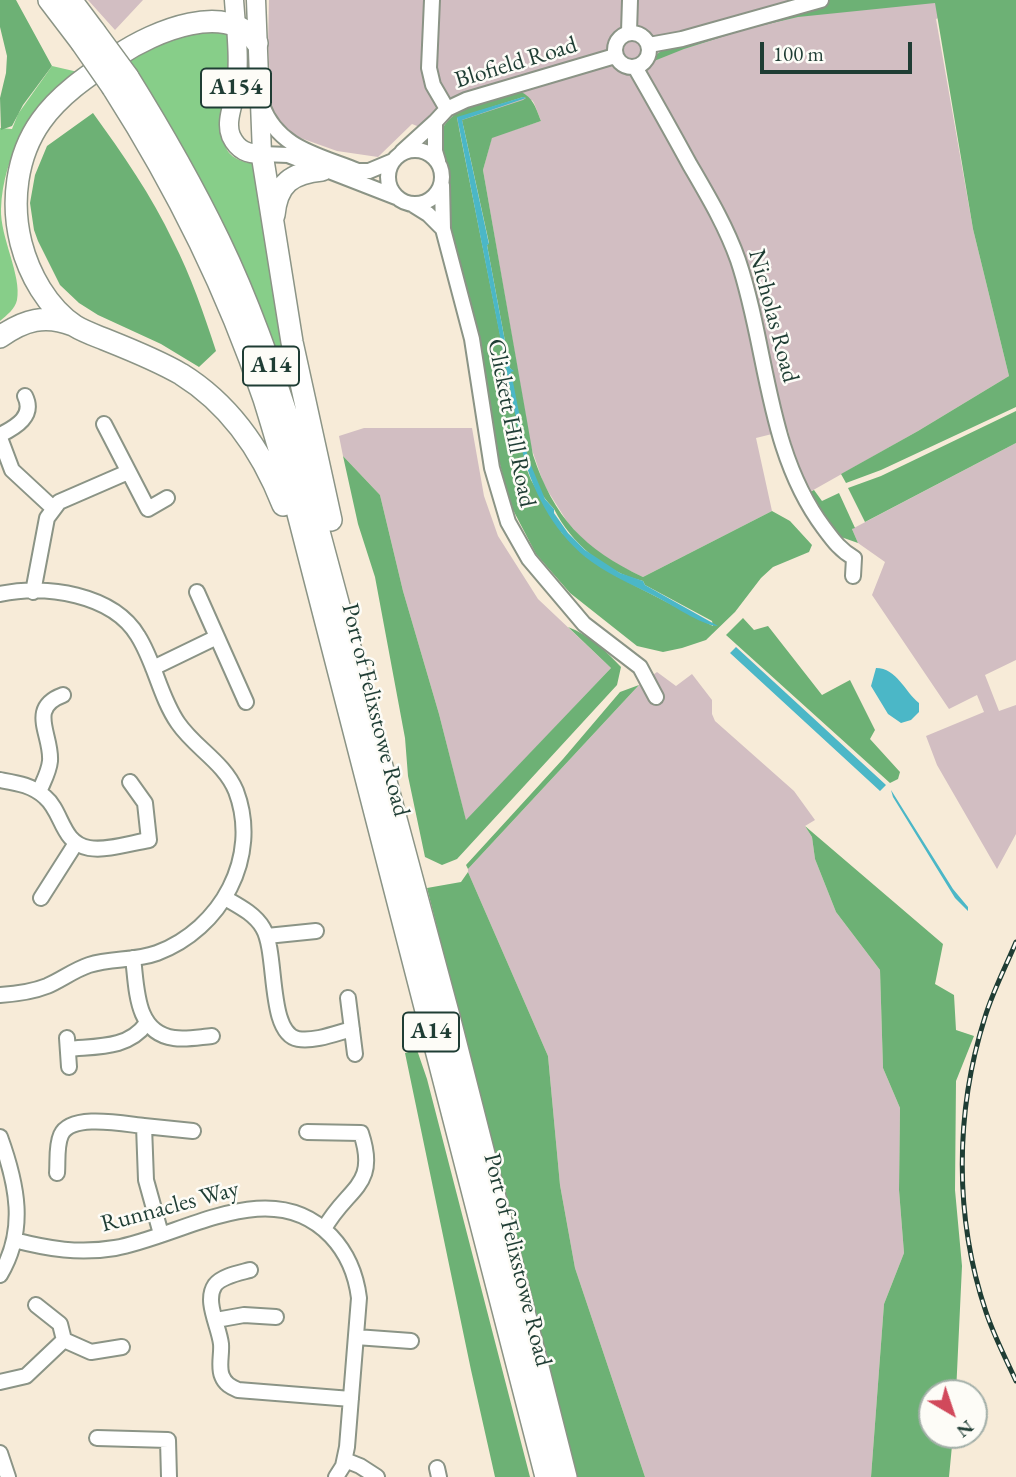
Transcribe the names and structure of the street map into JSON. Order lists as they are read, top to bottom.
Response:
{
  "streets": {
    "highway": ["A14", "Port of Felixstowe Road"],
    "main road": ["A154"],
    "street": [
      "Blofield Road",
      "Nicholas Road",
      "Clickett Hill Road",
      "Runnacles Way"
    ]
  },
  "crossings": [
    ["Blofield Road", "Nicholas Road"],
    ["Blofield Road", "Clickett Hill Road"]
  ],
  "scale_bar": "100 m",
  "north": "bottom right"
}
